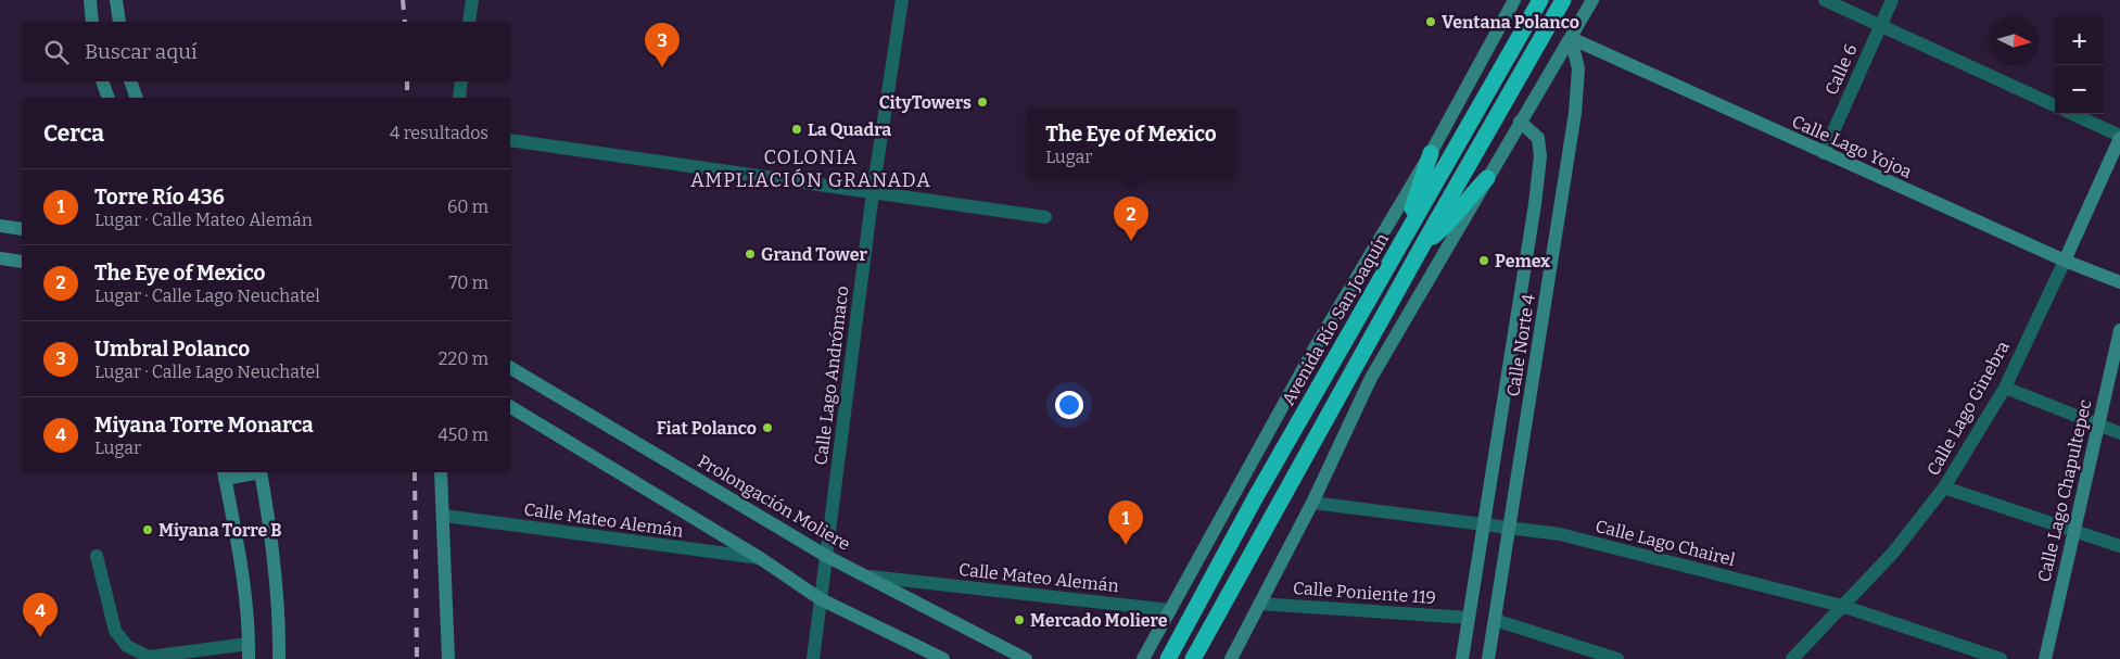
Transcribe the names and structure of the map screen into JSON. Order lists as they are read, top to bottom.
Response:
{
  "streets": {
    "highway": ["Avenida Río San Joaquín"],
    "street": [
      "Calle 6",
      "Calle Lago Yojoa",
      "Calle Norte 4",
      "Calle Lago Andrómaco",
      "Calle Lago Ginebra",
      "Calle Lago Chapultepec",
      "Prolongación Moliere",
      "Calle Mateo Alemán",
      "Calle Lago Chairel",
      "Calle Poniente 119"
    ]
  },
  "crossings": [
    ["Calle 6", "Calle Lago Yojoa"],
    ["Calle Lago Yojoa", "Calle Norte 4"],
    ["Calle Lago Yojoa", "Calle Lago Ginebra"],
    ["Avenida Río San Joaquín", "Calle Mateo Alemán"],
    ["Calle Norte 4", "Calle Lago Chairel"],
    ["Calle Norte 4", "Calle Poniente 119"],
    ["Calle Lago Andrómaco", "Prolongación Moliere"],
    ["Calle Lago Ginebra", "Calle Lago Chairel"],
    ["Prolongación Moliere", "Calle Mateo Alemán"]
  ],
  "districts": ["COLONIA AMPLIACIÓN GRANADA"],
  "places": [
    "Ventana Polanco",
    "CityTowers",
    "La Quadra",
    "Grand Tower",
    "Pemex",
    "Fiat Polanco",
    "Miyana Torre B",
    "Mercado Moliere"
  ],
  "north": "right",
  "page": {
    "map_buttons": ["+", "−"],
    "search": "Buscar aquí",
    "pins": [
      "3",
      "2",
      "1",
      "4"
    ],
    "heading": ["Cerca", "4 resultados"],
    "popup": ["The Eye of Mexico", "Lugar"],
    "list": [
      {
        "mark": "1",
        "name": "Torre Río 436",
        "note": "Lugar · Calle Mateo Alemán",
        "value": "60 m"
      },
      {
        "mark": "2",
        "name": "The Eye of Mexico",
        "note": "Lugar · Calle Lago Neuchatel",
        "value": "70 m"
      },
      {
        "mark": "3",
        "name": "Umbral Polanco",
        "note": "Lugar · Calle Lago Neuchatel",
        "value": "220 m"
      },
      {
        "mark": "4",
        "name": "Miyana Torre Monarca",
        "note": "Lugar",
        "value": "450 m"
      }
    ]
  }
}
